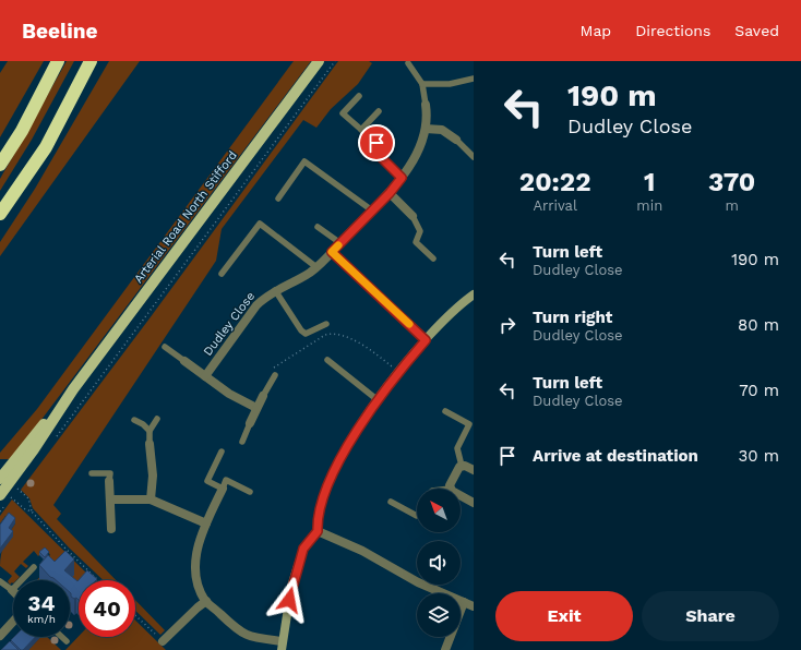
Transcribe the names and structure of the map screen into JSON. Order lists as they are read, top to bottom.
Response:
{
  "streets": {
    "main road": ["Arterial Road North Stifford"],
    "street": ["Dudley Close"]
  },
  "north": "top left",
  "page": {
    "header": "Beeline",
    "nav": ["Map", "Directions", "Saved"],
    "turn": ["190 m", "Dudley Close"],
    "eta": [
      "20:22",
      "Arrival",
      "1",
      "min",
      "370",
      "m"
    ],
    "list": [
      {
        "name": "Turn left",
        "note": "Dudley Close",
        "value": "190 m"
      },
      {
        "name": "Turn right",
        "note": "Dudley Close",
        "value": "80 m"
      },
      {
        "name": "Turn left",
        "note": "Dudley Close",
        "value": "70 m"
      },
      {
        "name": "Arrive at destination",
        "value": "30 m"
      }
    ],
    "speed": "34 km/h",
    "limit": "40",
    "buttons": ["Exit", "Share"]
  }
}
